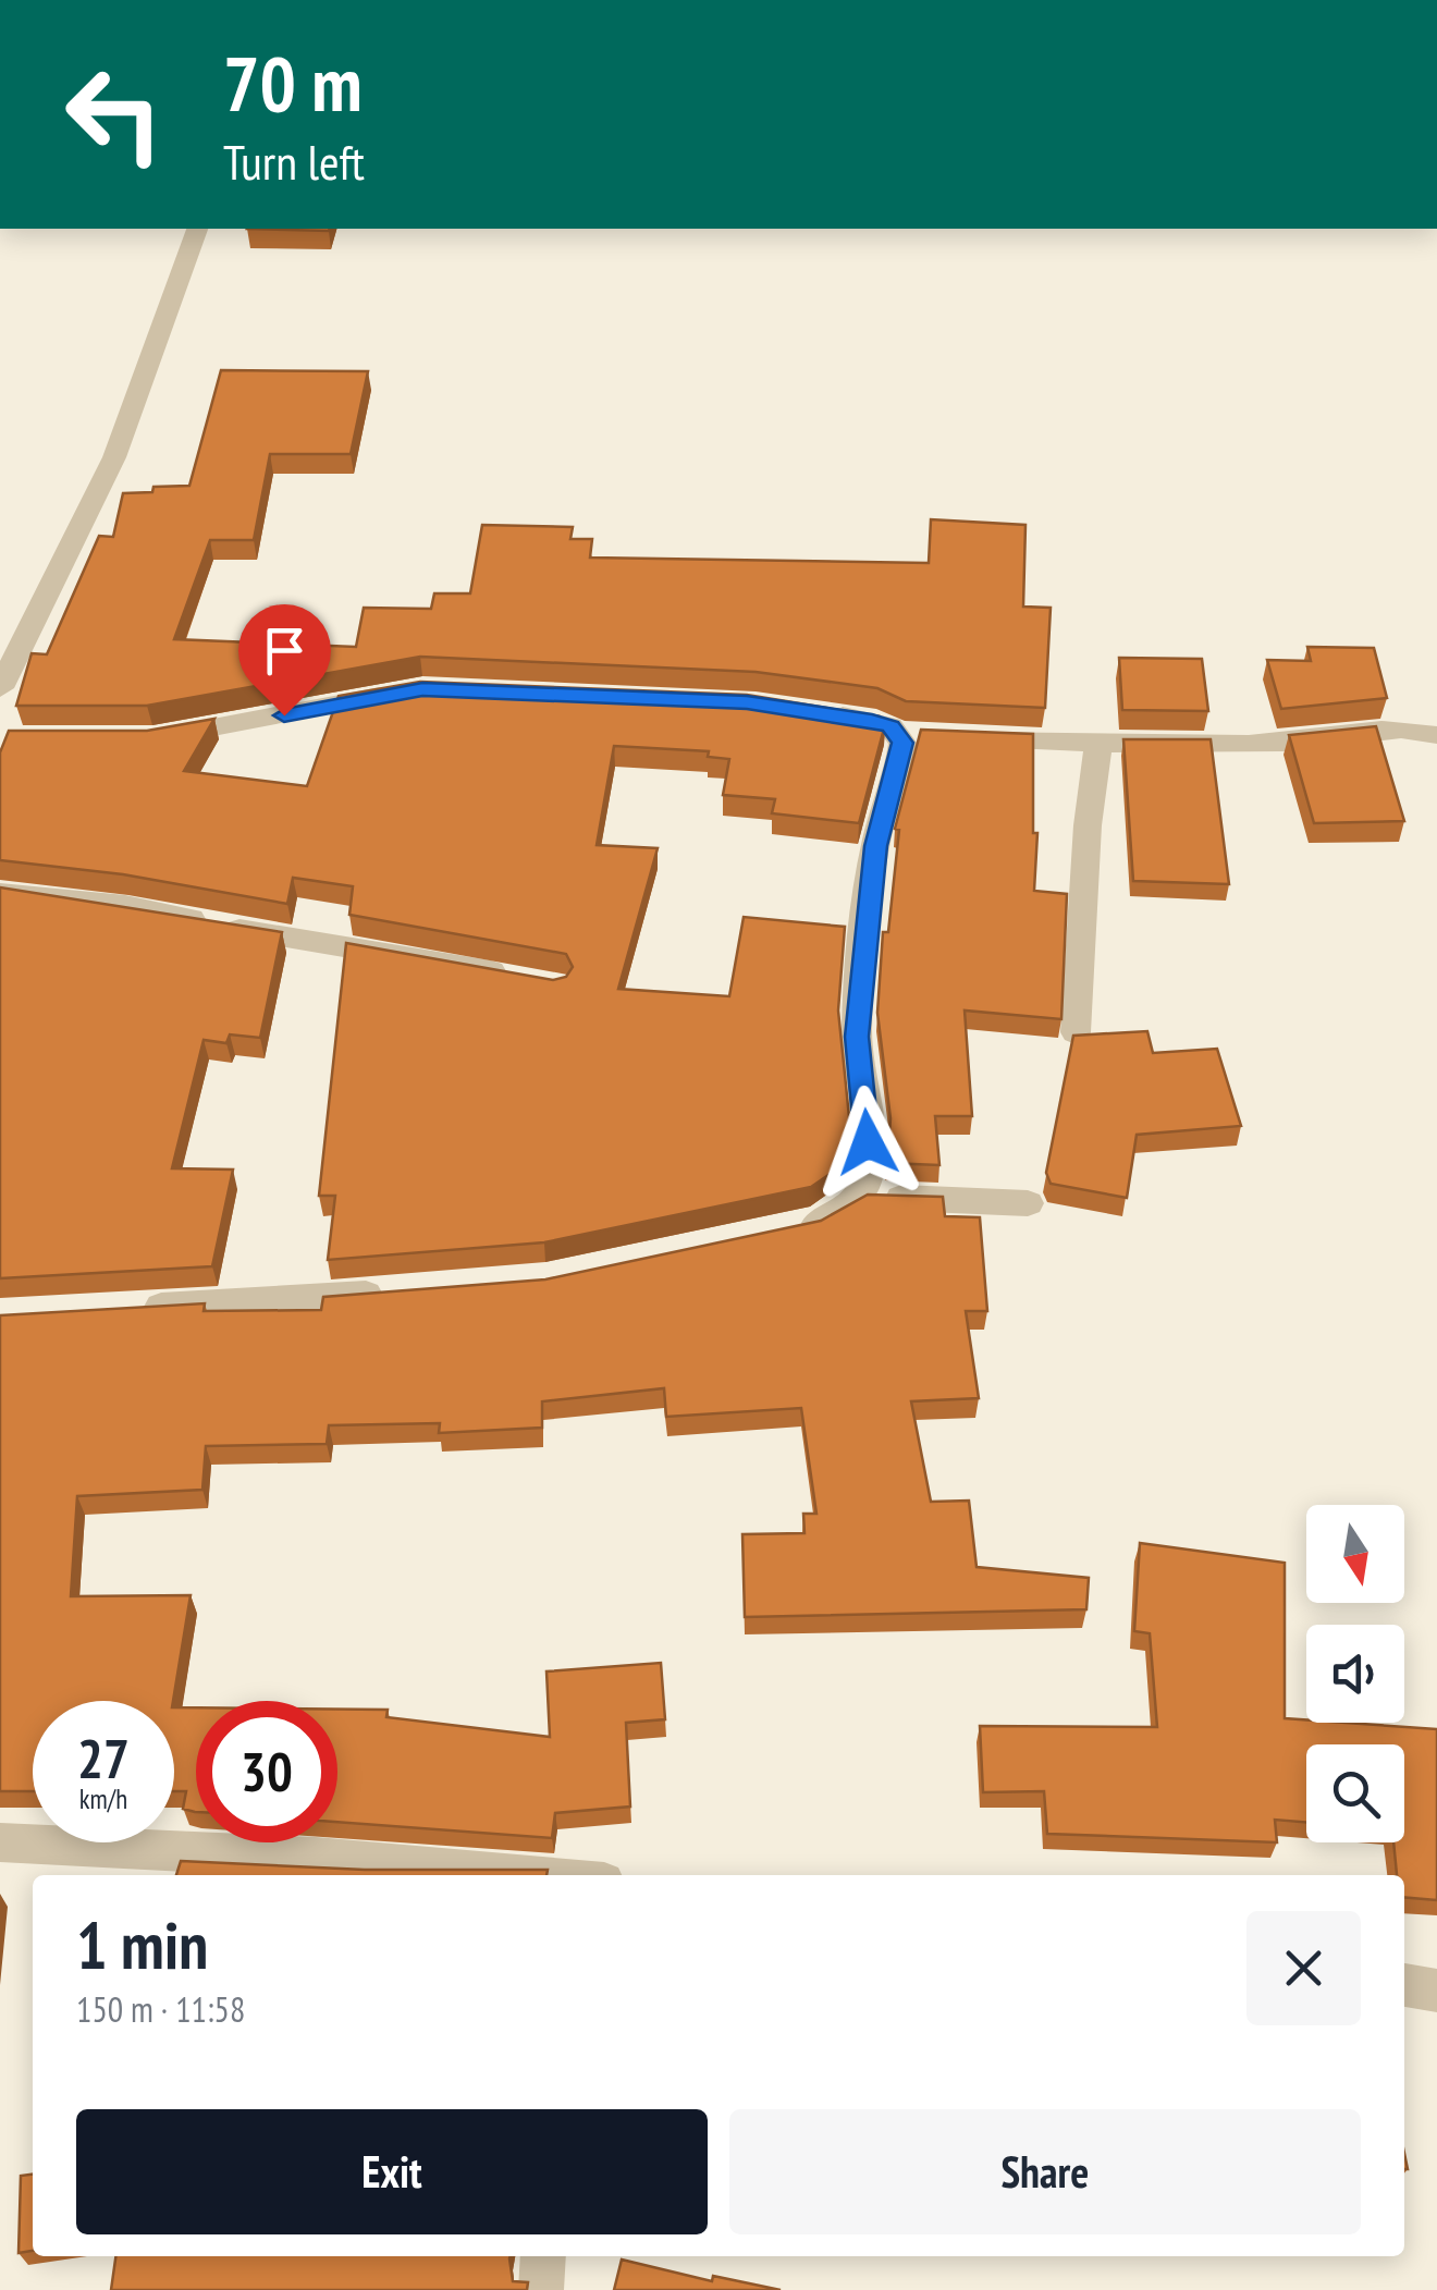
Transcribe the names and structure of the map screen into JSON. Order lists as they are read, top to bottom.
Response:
{
  "north": "bottom",
  "page": {
    "turn": ["70 m", "Turn left"],
    "speed": "27 km/h",
    "limit": "30",
    "heading": ["1 min", "150 m · 11:58"],
    "buttons": ["Exit", "Share"]
  }
}
